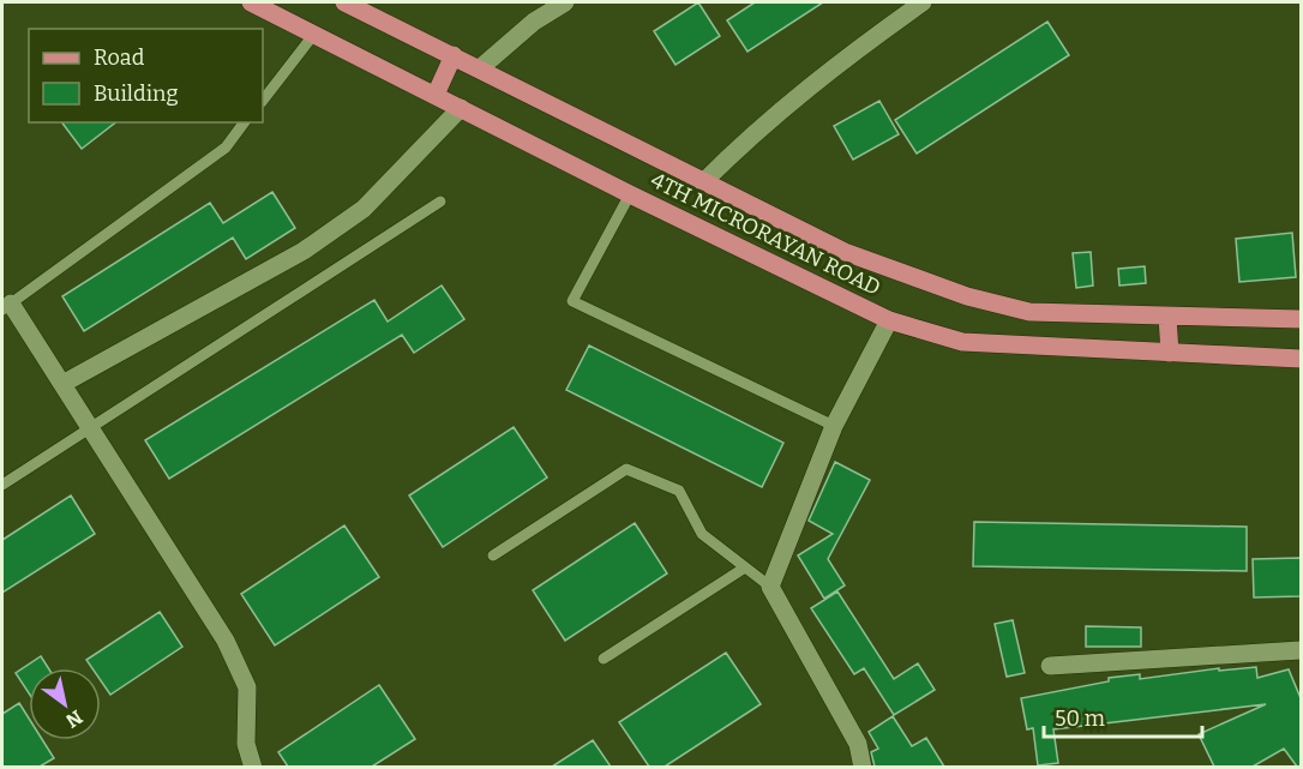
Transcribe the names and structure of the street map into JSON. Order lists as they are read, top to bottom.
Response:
{
  "streets": {
    "main road": ["4TH MICRORAYAN ROAD"]
  },
  "legend": ["Road", "Building"],
  "scale_bar": "50 m",
  "north": "bottom right"
}
